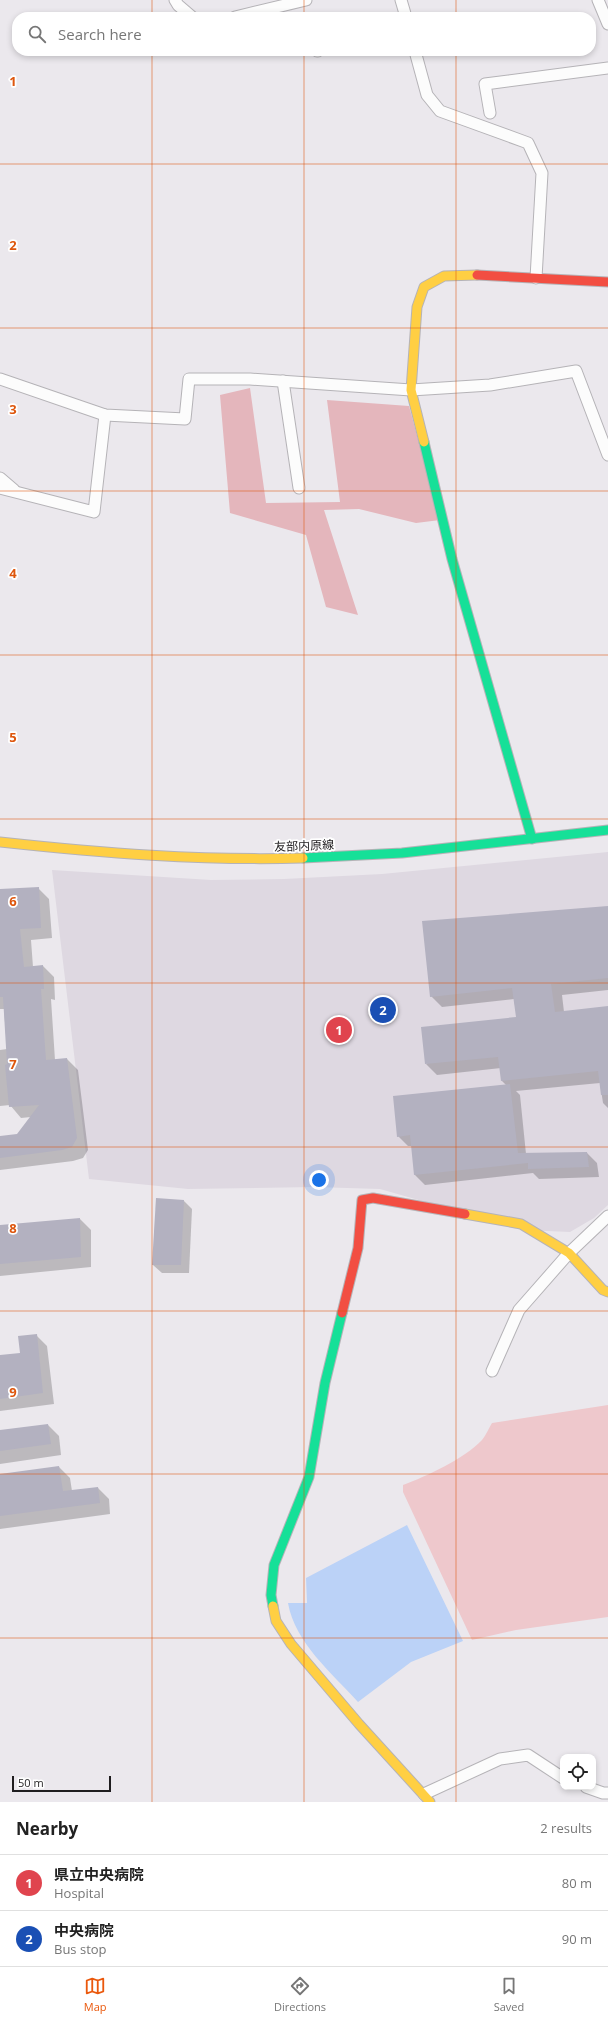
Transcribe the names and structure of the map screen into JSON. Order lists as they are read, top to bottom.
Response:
{
  "streets": {
    "street": ["友部内原線"]
  },
  "scale_bar": "50 m",
  "page": {
    "search": "Search here",
    "pins": ["2", "1"],
    "scale": "50 m",
    "heading": ["Nearby", "2 results"],
    "list": [
      {
        "mark": "1",
        "name": "県立中央病院",
        "note": "Hospital",
        "value": "80 m"
      },
      {
        "mark": "2",
        "name": "中央病院",
        "note": "Bus stop",
        "value": "90 m"
      }
    ],
    "nav": ["Map", "Directions", "Saved"]
  },
  "grid": {
    "rows": [
      "1",
      "2",
      "3",
      "4",
      "5",
      "6",
      "7",
      "8",
      "9"
    ]
  }
}
